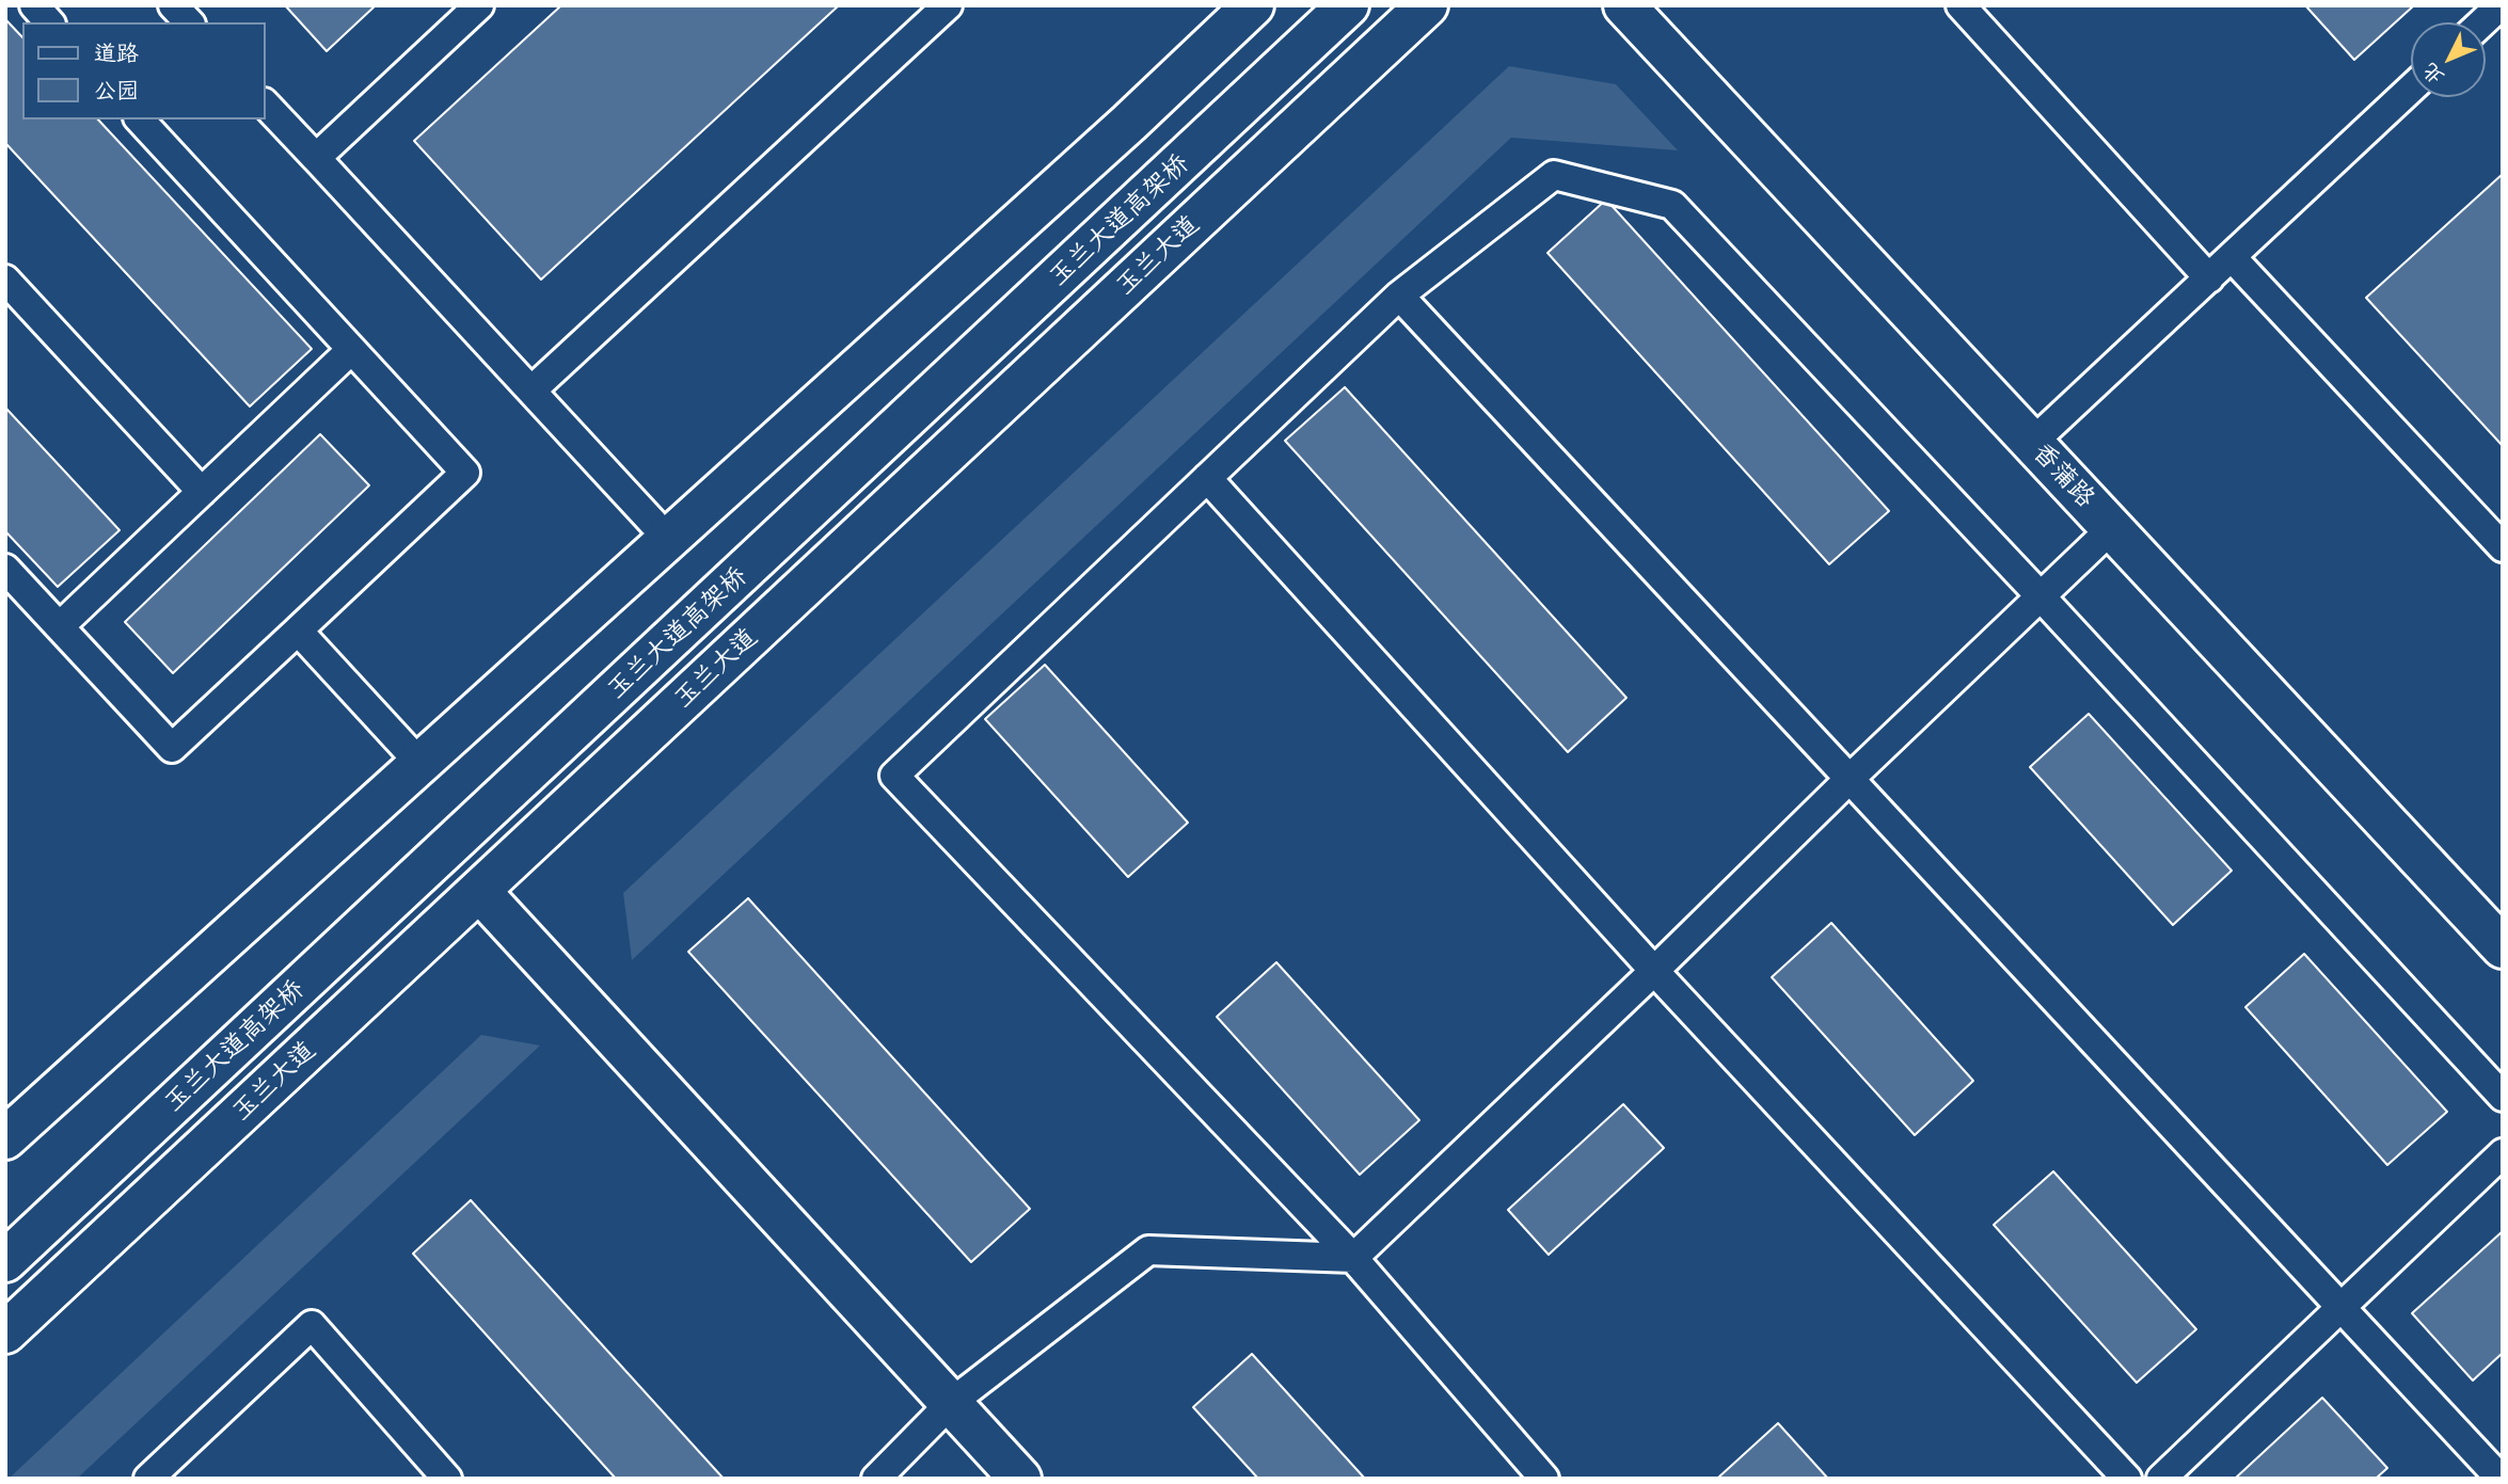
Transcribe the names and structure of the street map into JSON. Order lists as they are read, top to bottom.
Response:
{
  "streets": {
    "main road": ["玉兰大道高架桥", "玉兰大道", "香蒲路"]
  },
  "legend": ["道路", "公园"],
  "north": "bottom left"
}
